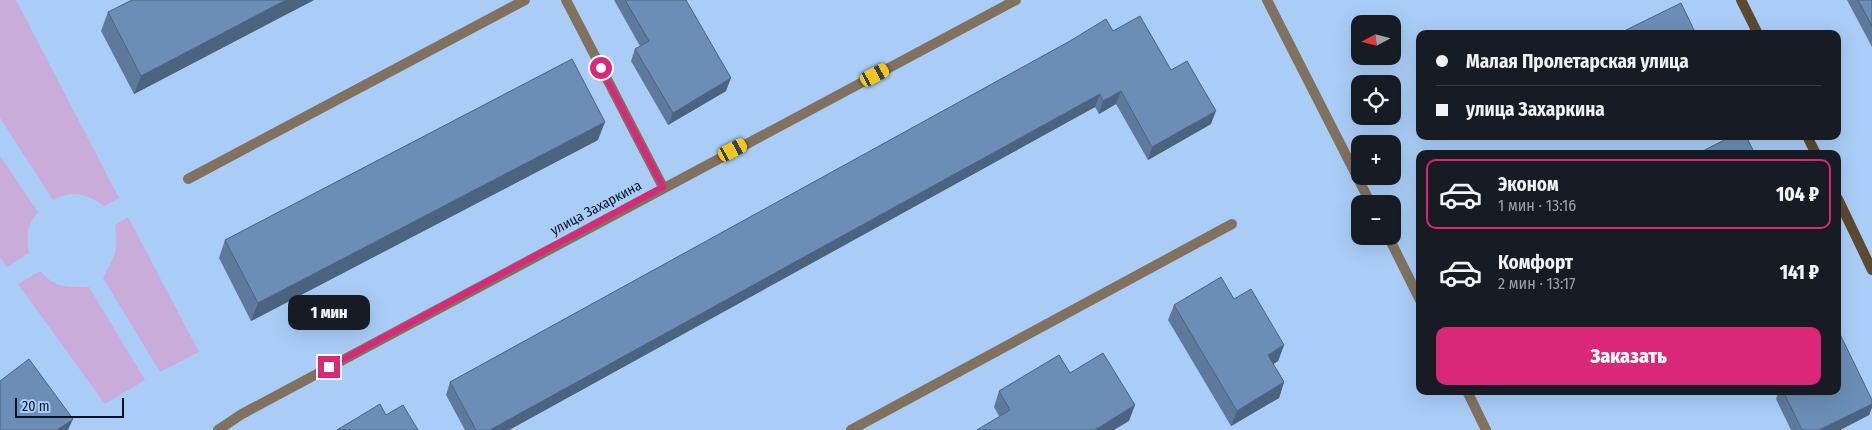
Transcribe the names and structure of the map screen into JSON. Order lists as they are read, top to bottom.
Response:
{
  "streets": {
    "street": ["улица Захаркина"]
  },
  "scale_bar": "20 m",
  "north": "left",
  "page": {
    "map_buttons": ["+", "−"],
    "banner": ["Малая Пролетарская улица", "улица Захаркина"],
    "list": [
      {
        "name": "Эконом",
        "note": "1 мин · 13:16",
        "value": "104 ₽"
      },
      {
        "name": "Комфорт",
        "note": "2 мин · 13:17",
        "value": "141 ₽"
      }
    ],
    "bubble": "1 мин",
    "buttons": "Заказать",
    "scale": "20 m"
  }
}
